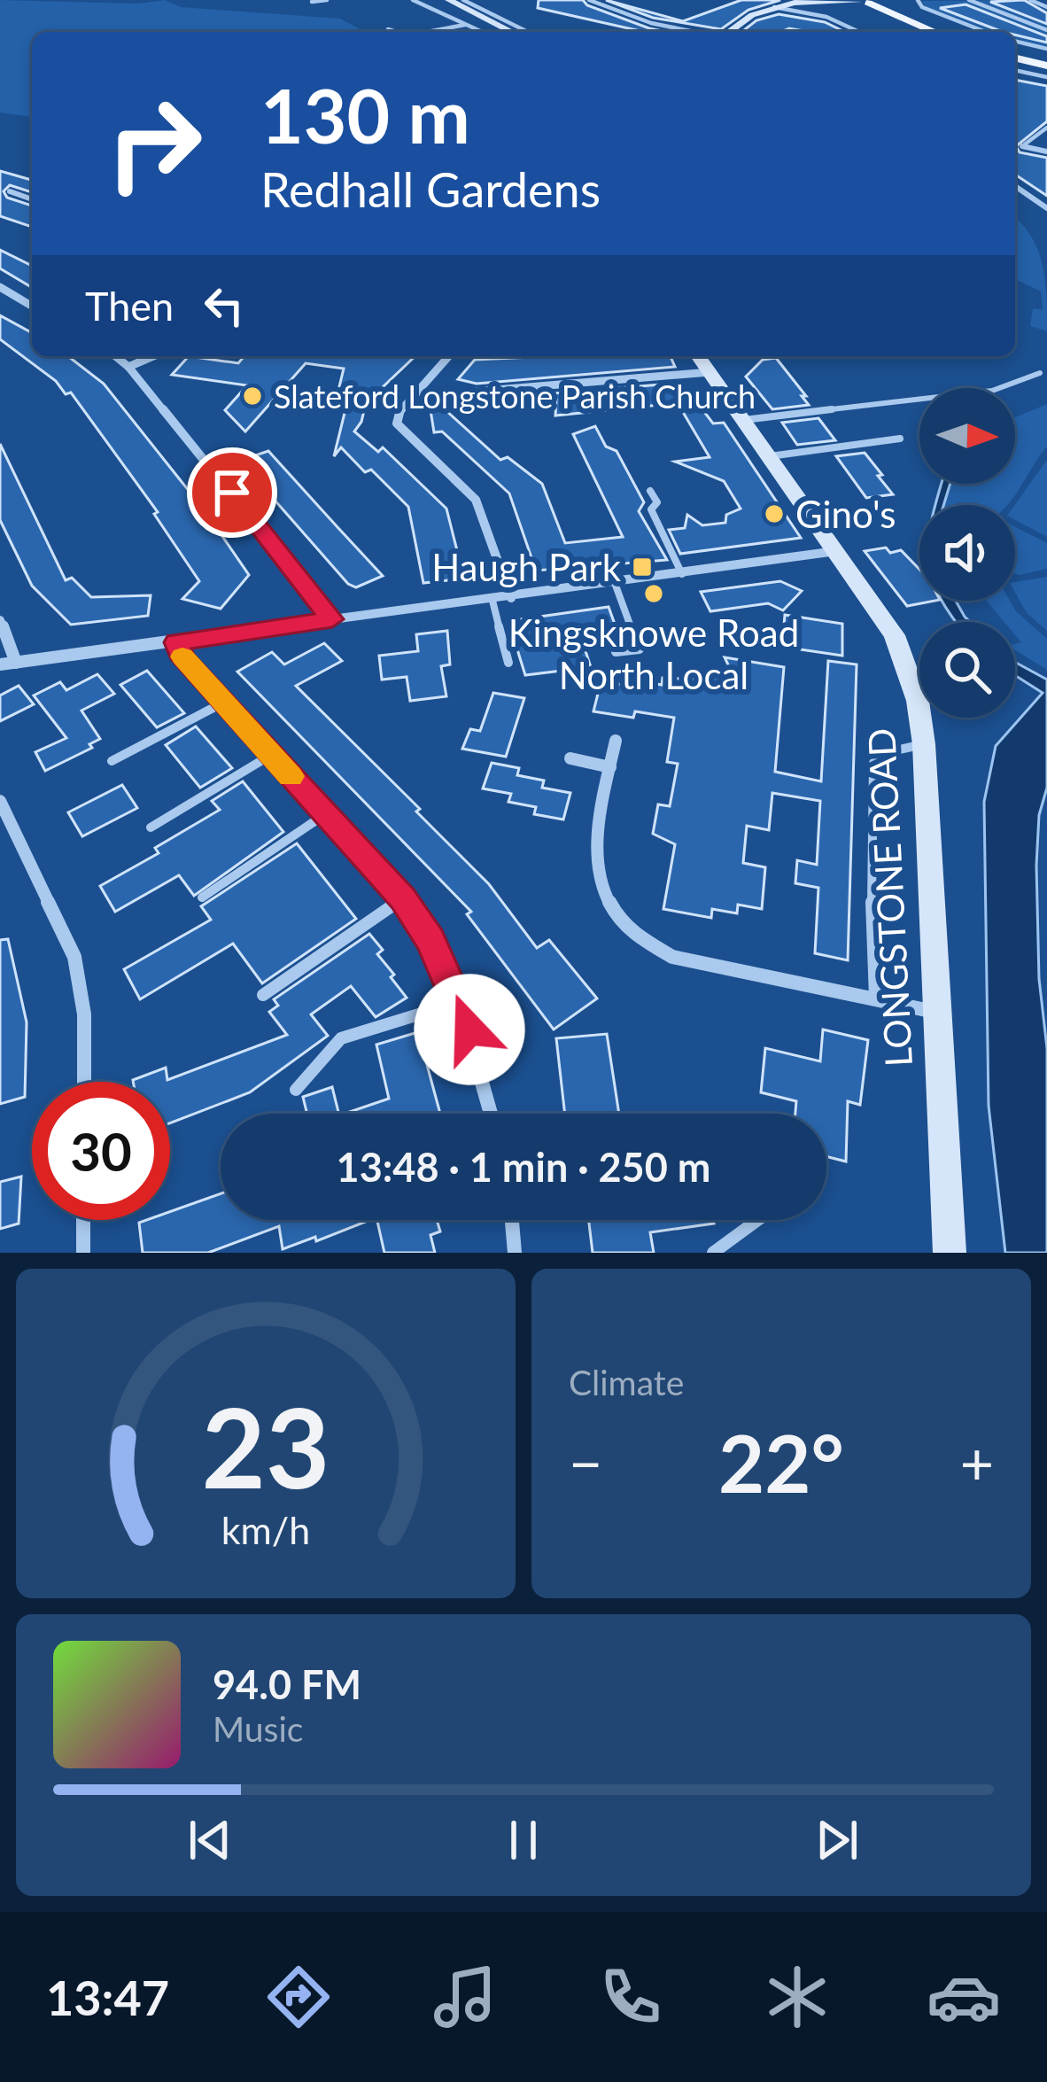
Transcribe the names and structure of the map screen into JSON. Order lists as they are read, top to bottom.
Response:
{
  "streets": {
    "street": ["LONGSTONE ROAD"]
  },
  "places": {
    "other": ["Slateford Longstone Parish Church", "Gino's", "Kingsknowe Road North Local"],
    "transit": ["Haugh Park"]
  },
  "north": "right",
  "page": {
    "turn": ["130 m", "Redhall Gardens"],
    "then": "Then",
    "limit": "30",
    "trip": "13:48 · 1 min · 250 m",
    "tile": "Climate",
    "heat": ["−", "22°", "+"],
    "song": ["94.0 FM", "Music"],
    "tabs": "13:47",
    "gauge": ["23", "km/h"]
  }
}
